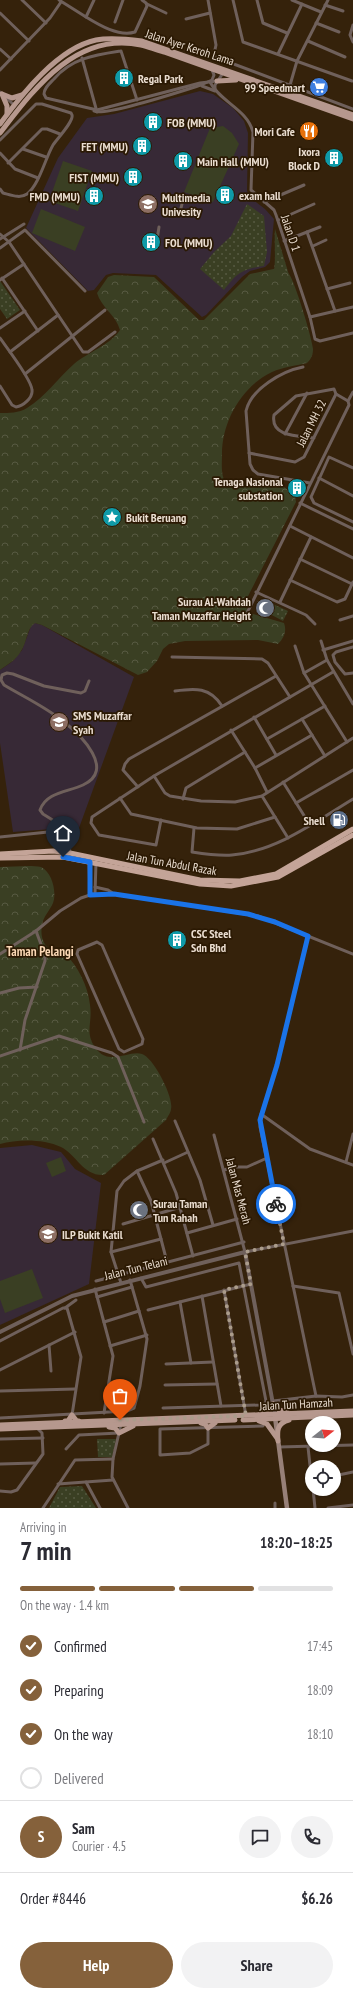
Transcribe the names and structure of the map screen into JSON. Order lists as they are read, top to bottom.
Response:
{
  "streets": {
    "highway": ["Jalan Tun Abdul Razak"],
    "main road": ["Jalan Ayer Keroh Lama", "Jalan Tun Hamzah"],
    "street": [
      "Jalan D 1",
      "Jalan MH 32",
      "Jalan Mas Merah",
      "Jalan Tun Telani"
    ]
  },
  "crossings": [
    ["Jalan Mas Merah", "Jalan Tun Telani"]
  ],
  "districts": ["Taman Pelangi"],
  "places": {
    "building": [
      "Regal Park",
      "FOB (MMU)",
      "FET (MMU)",
      "Ixora Block D",
      "Main Hall (MMU)",
      "FIST (MMU)",
      "exam hall",
      "FMD (MMU)",
      "FOL (MMU)",
      "Tenaga Nasional substation",
      "CSC Steel Sdn Bhd"
    ],
    "supermarket": ["99 Speedmart"],
    "restaurant": ["Mori Cafe"],
    "school or university": ["Multimedia Univesity", "SMS Muzaffar Syah", "ILP Bukit Katil"],
    "place": ["Bukit Beruang"],
    "mosque": ["Surau Al-Wahdah Taman Muzaffar Height", "Surau Taman Tun Rahah"],
    "fuel station": ["Shell"]
  },
  "north": "right",
  "page": {
    "heading": ["7 min", "Arriving in", "18:20–18:25"],
    "panel": [
      "Sam",
      "Courier · 4.5",
      "Order #8446",
      "$6.26"
    ],
    "bar": "On the way · 1.4 km",
    "list": [
      ["Confirmed", "17:45"],
      ["Preparing", "18:09"],
      ["On the way", "18:10"],
      "Delivered"
    ],
    "round": "S",
    "buttons": ["Help", "Share"]
  }
}
